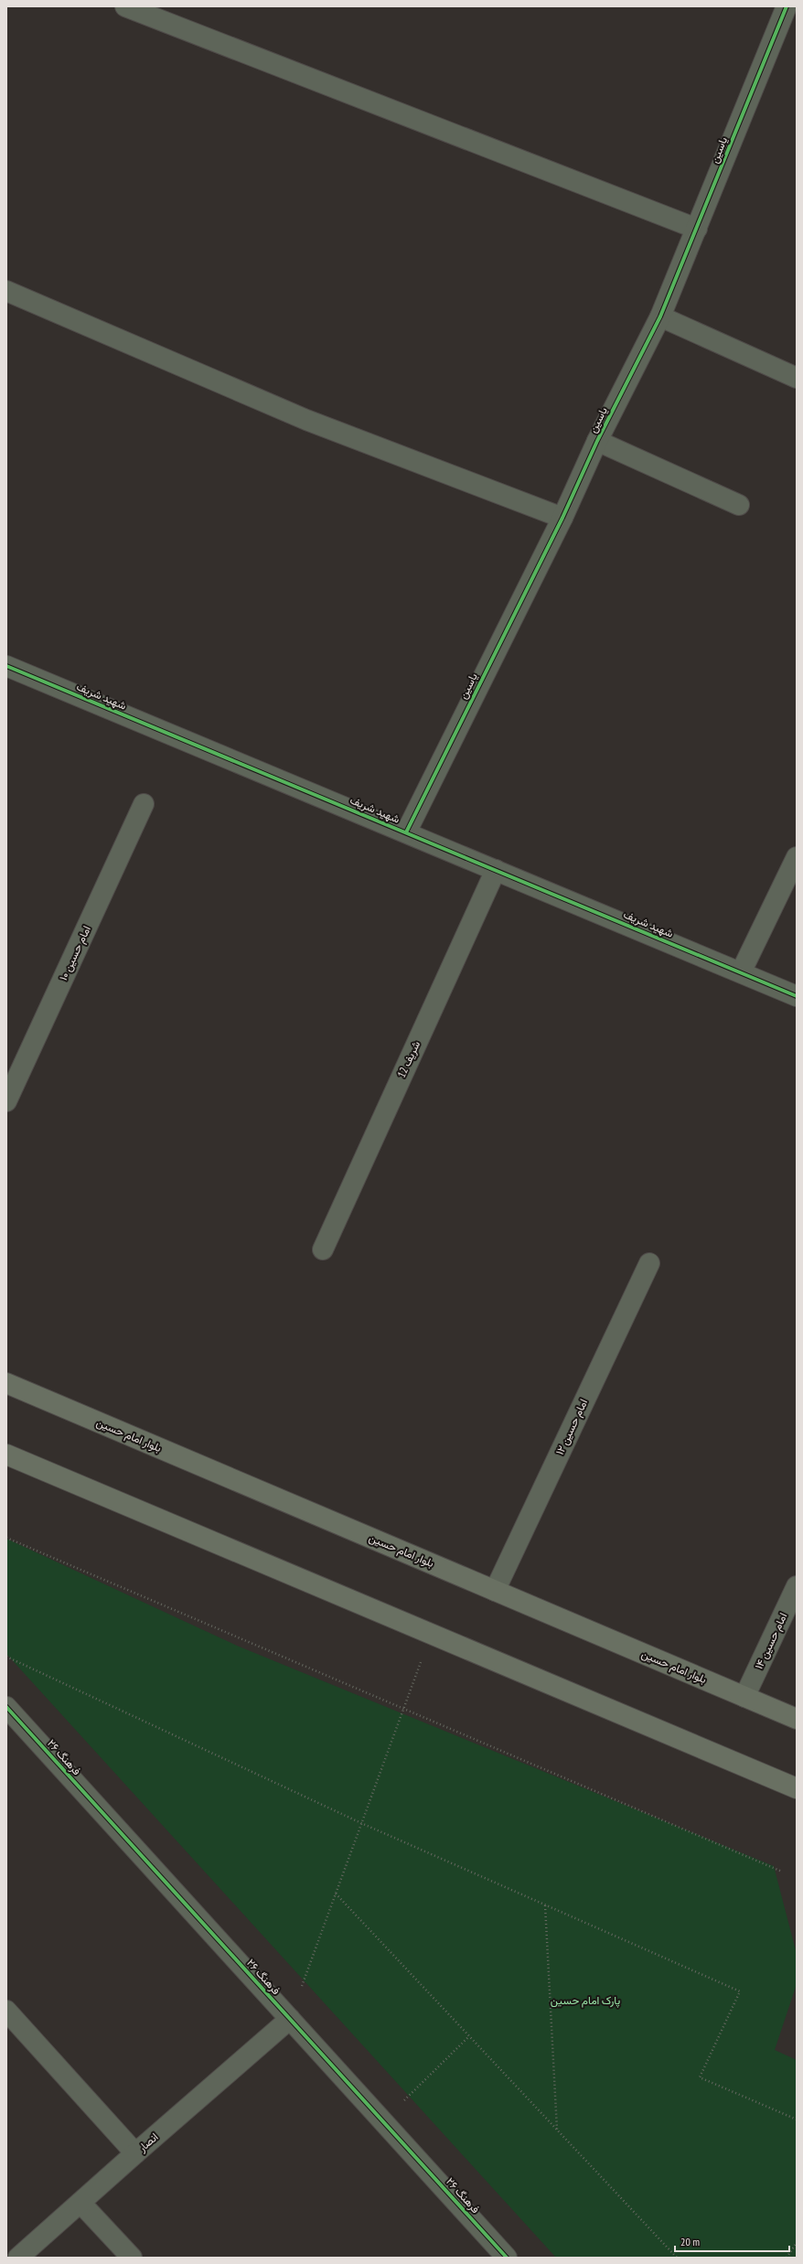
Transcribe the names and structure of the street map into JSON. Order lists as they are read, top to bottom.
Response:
{
  "streets": {
    "main road": ["بلوار امام حسین"],
    "street": [
      "یاسین",
      "شهید شریف",
      "امام حسین ۱۰",
      "شریف 12",
      "امام حسین ۱۲",
      "امام حسین ۱۴",
      "فرهنگ ۲۶",
      "انصار"
    ]
  },
  "crossings": [
    ["یاسین", "شهید شریف"],
    ["شهید شریف", "شریف 12"],
    ["امام حسین ۱۲", "بلوار امام حسین"],
    ["بلوار امام حسین", "امام حسین ۱۴"],
    ["فرهنگ ۲۶", "انصار"]
  ],
  "parks": ["پارک امام حسین"],
  "scale_bar": "20 m"
}
